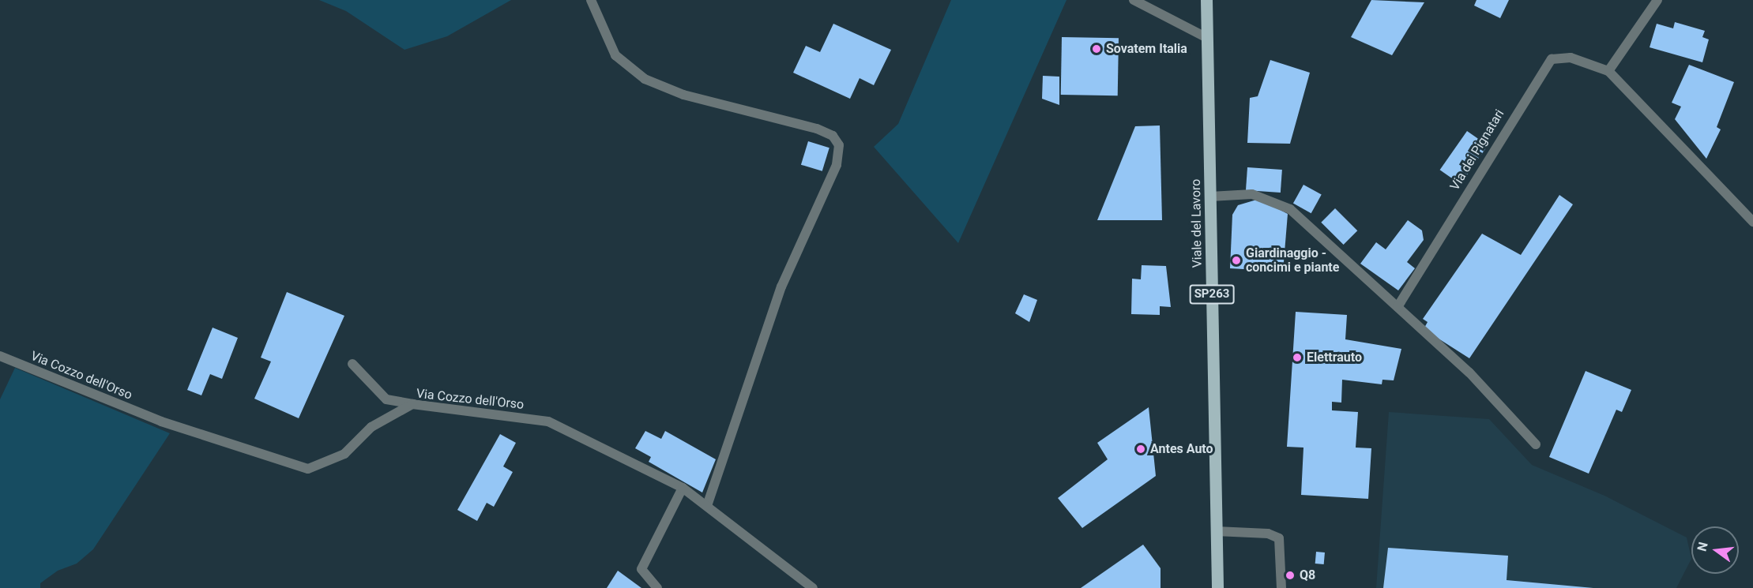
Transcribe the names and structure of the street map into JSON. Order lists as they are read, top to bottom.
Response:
{
  "streets": {
    "main road": ["Viale del Lavoro", "SP263"],
    "street": ["Via dei Pignatari", "Via Cozzo dell'Orso"]
  },
  "places": [
    "Sovatem Italia",
    "Giardinaggio - concimi e piante",
    "Elettrauto",
    "Antes Auto",
    "Q8"
  ],
  "north": "left"
}
